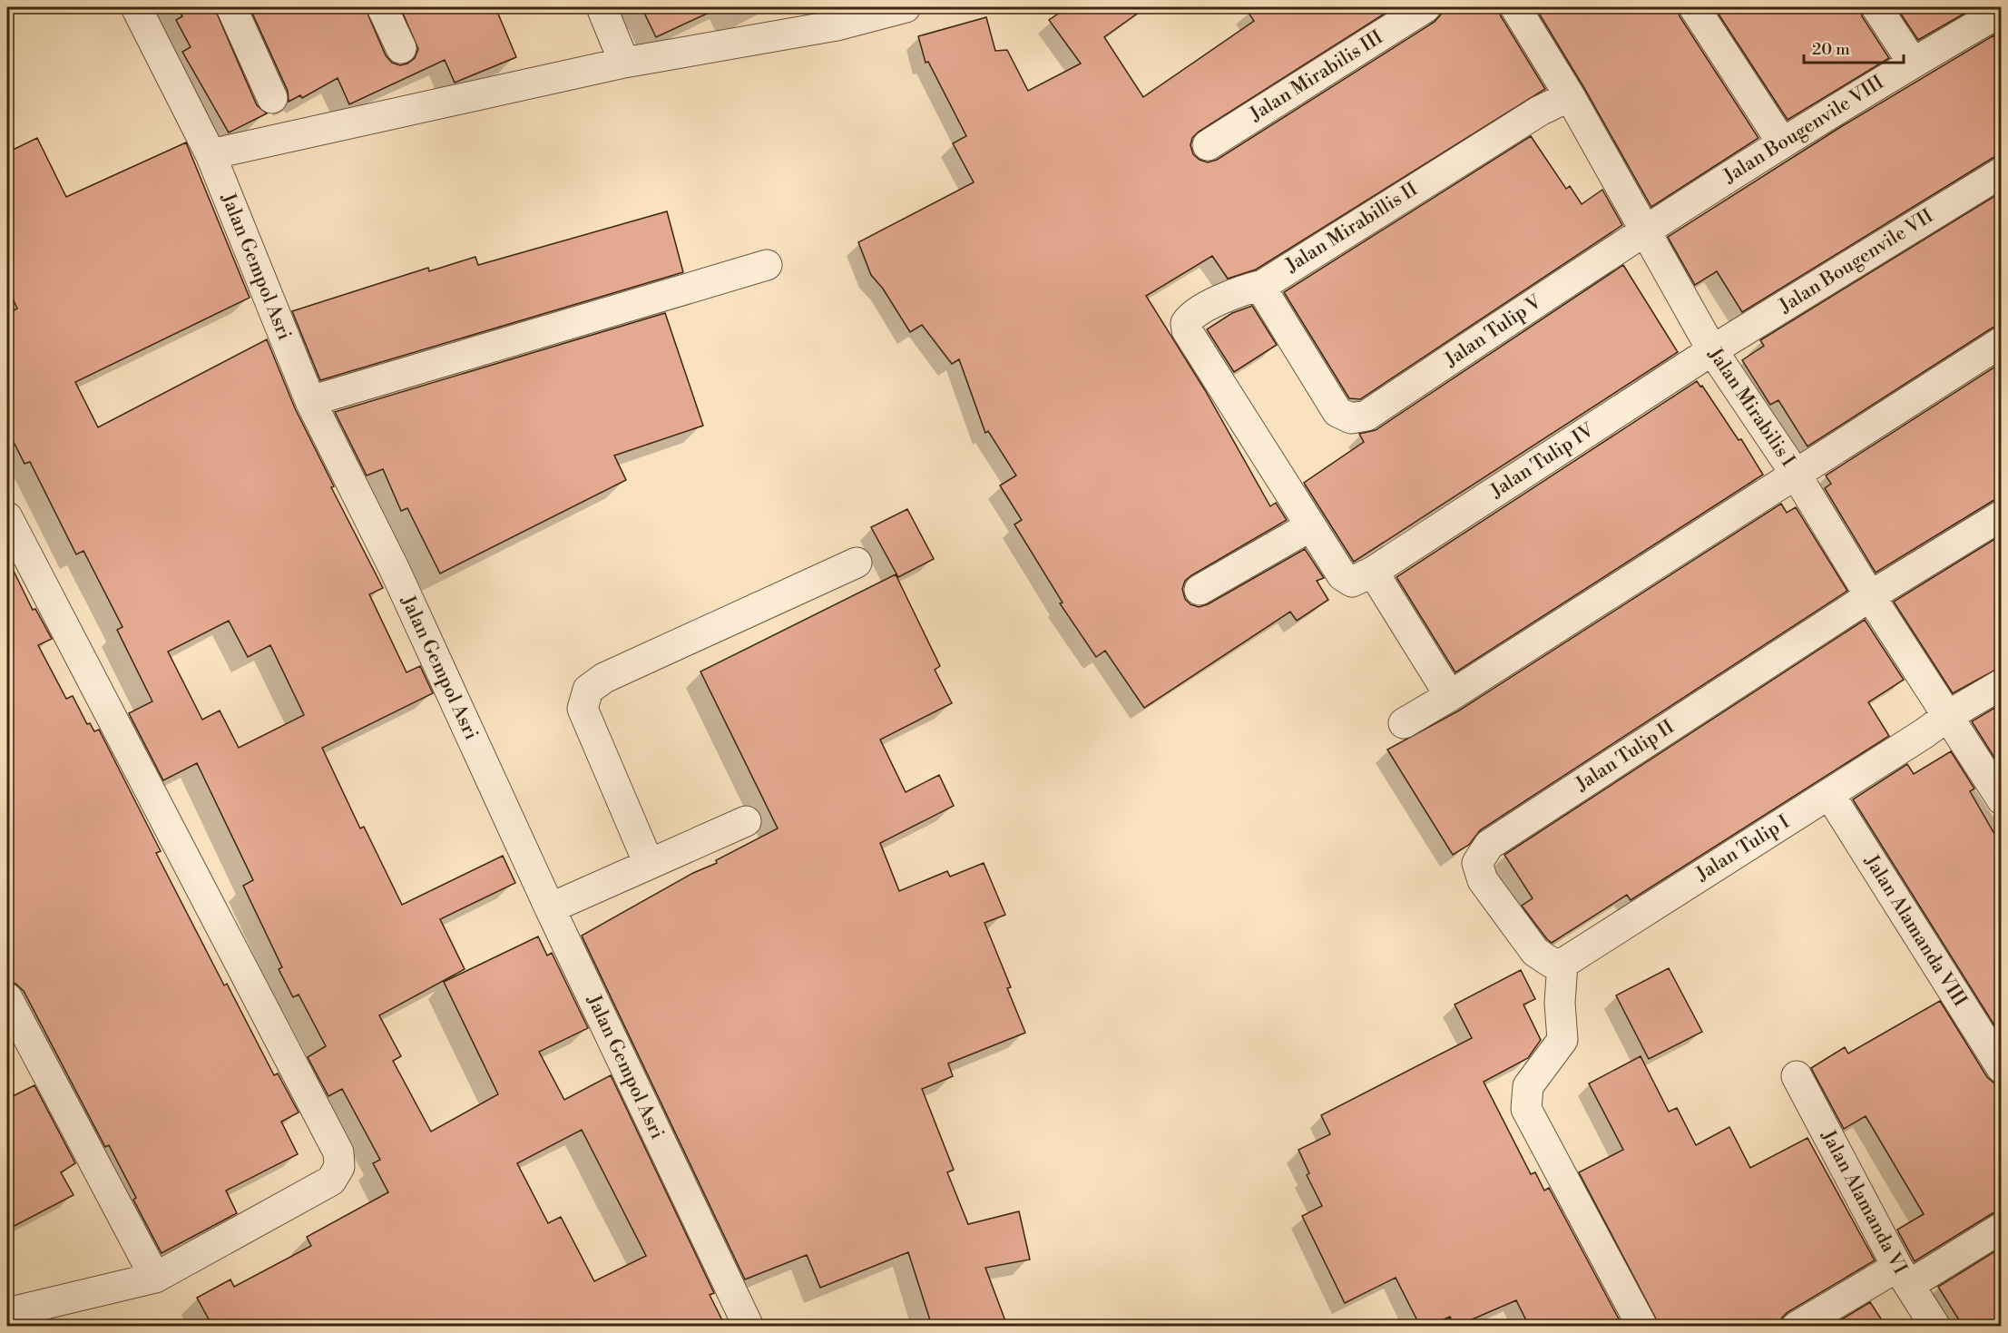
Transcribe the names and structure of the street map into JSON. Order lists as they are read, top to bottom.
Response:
{
  "streets": {
    "street": [
      "Jalan Mirabilis III",
      "Jalan Bougenvile VIII",
      "Jalan Mirabillis II",
      "Jalan Bougenvile VII",
      "Jalan Gempol Asri",
      "Jalan Tulip V",
      "Jalan Mirabilis I",
      "Jalan Tulip IV",
      "Jalan Tulip II",
      "Jalan Tulip I",
      "Jalan Alamanda VIII",
      "Jalan Alamanda VI"
    ]
  },
  "crossings": [
    ["Jalan Bougenvile VIII", "Jalan Tulip V"],
    ["Jalan Bougenvile VIII", "Jalan Mirabilis I"],
    ["Jalan Mirabillis II", "Jalan Tulip V"],
    ["Jalan Mirabillis II", "Jalan Mirabilis I"],
    ["Jalan Mirabillis II", "Jalan Tulip IV"],
    ["Jalan Bougenvile VII", "Jalan Mirabilis I"],
    ["Jalan Bougenvile VII", "Jalan Tulip IV"],
    ["Jalan Tulip V", "Jalan Mirabilis I"],
    ["Jalan Mirabilis I", "Jalan Tulip IV"],
    ["Jalan Mirabilis I", "Jalan Tulip II"],
    ["Jalan Mirabilis I", "Jalan Tulip I"],
    ["Jalan Tulip II", "Jalan Tulip I"],
    ["Jalan Tulip I", "Jalan Alamanda VIII"]
  ],
  "scale_bar": "20 m"
}
